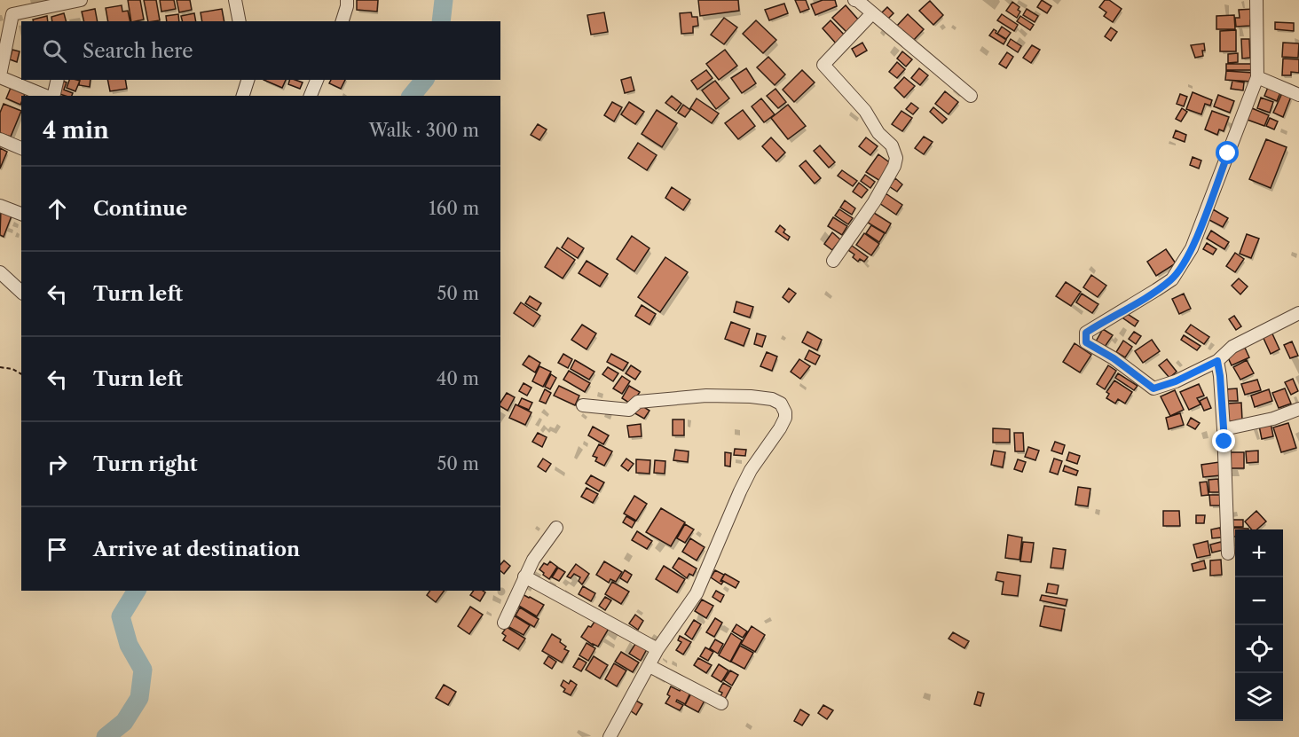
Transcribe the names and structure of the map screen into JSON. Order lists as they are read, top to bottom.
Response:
{
  "page": {
    "search": "Search here",
    "heading": ["4 min", "Walk · 300 m"],
    "list": [
      ["Continue", "160 m"],
      ["Turn left", "50 m"],
      ["Turn left", "40 m"],
      ["Turn right", "50 m"],
      "Arrive at destination"
    ],
    "map_buttons": ["+", "−"]
  }
}
